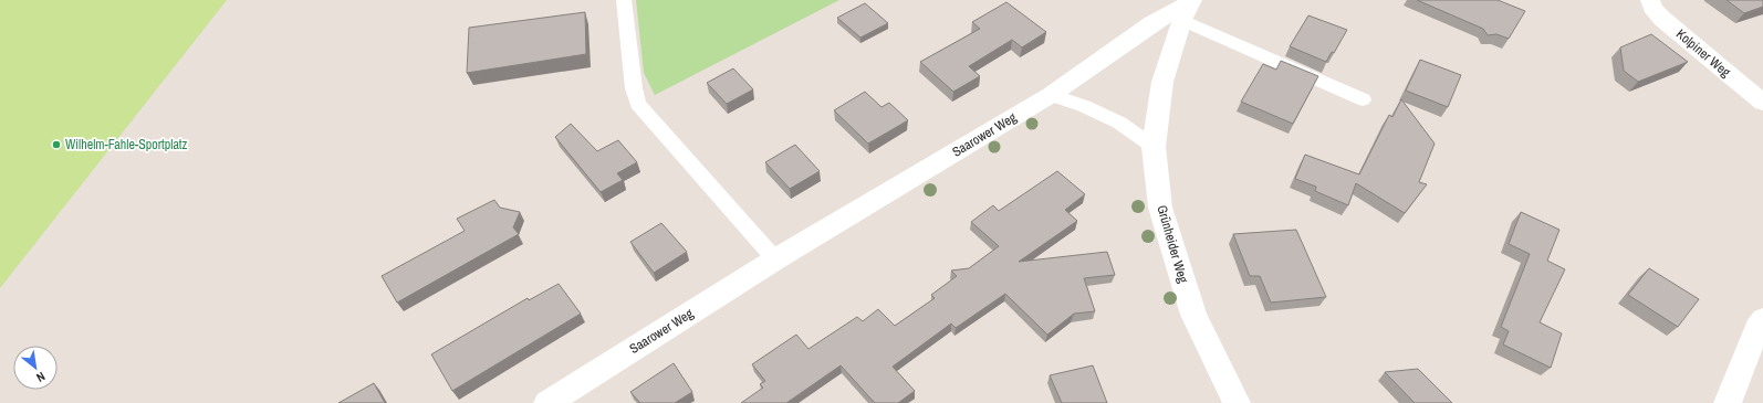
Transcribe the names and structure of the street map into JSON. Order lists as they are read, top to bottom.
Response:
{
  "streets": {
    "street": ["Kolpiner Weg", "Saarower Weg", "Grünheider Weg"]
  },
  "crossings": [
    ["Saarower Weg", "Grünheider Weg"]
  ],
  "places": ["Wilhelm-Fahle-Sportplatz"],
  "north": "bottom right"
}
